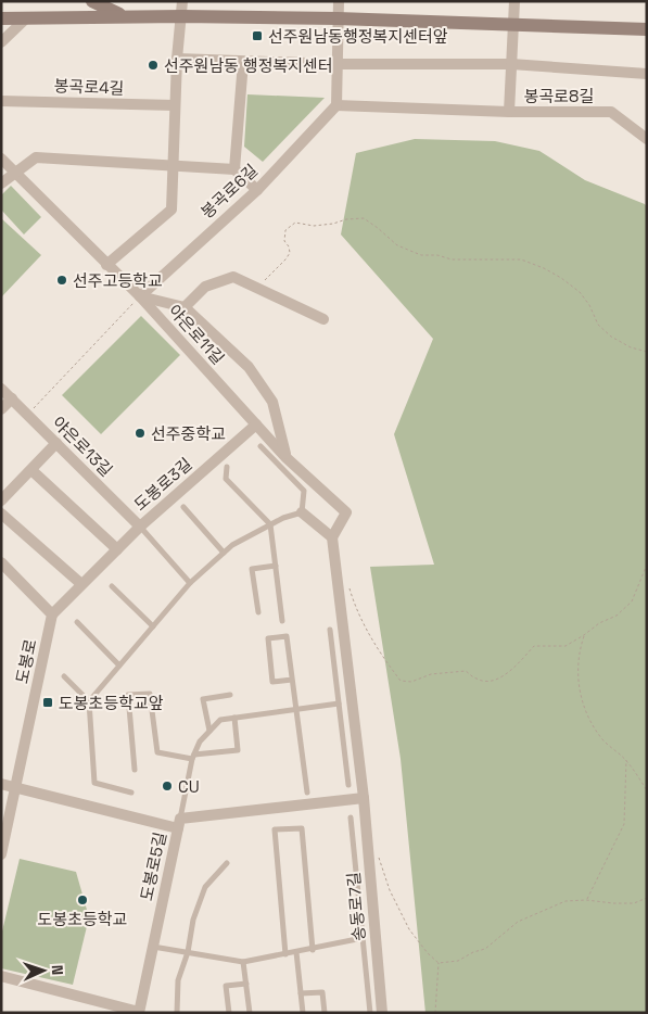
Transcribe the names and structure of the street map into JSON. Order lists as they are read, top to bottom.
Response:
{
  "streets": {
    "street": [
      "봉곡로4길",
      "봉곡로8길",
      "봉곡로6길",
      "야은로11길",
      "야은로13길",
      "도봉로3길",
      "도봉로",
      "도봉로5길",
      "송동로7길"
    ]
  },
  "crossings": [
    ["봉곡로6길", "야은로11길"],
    ["야은로11길", "도봉로3길"],
    ["야은로11길", "송동로7길"],
    ["야은로13길", "도봉로3길"],
    ["도봉로3길", "도봉로"],
    ["도봉로", "도봉로5길"]
  ],
  "places": {
    "transit": ["선주원남동행정복지센터앞", "도봉초등학교앞"],
    "other": [
      "선주원남동 행정복지센터",
      "선주고등학교",
      "선주중학교",
      "CU",
      "도봉초등학교"
    ]
  },
  "north": "right"
}
